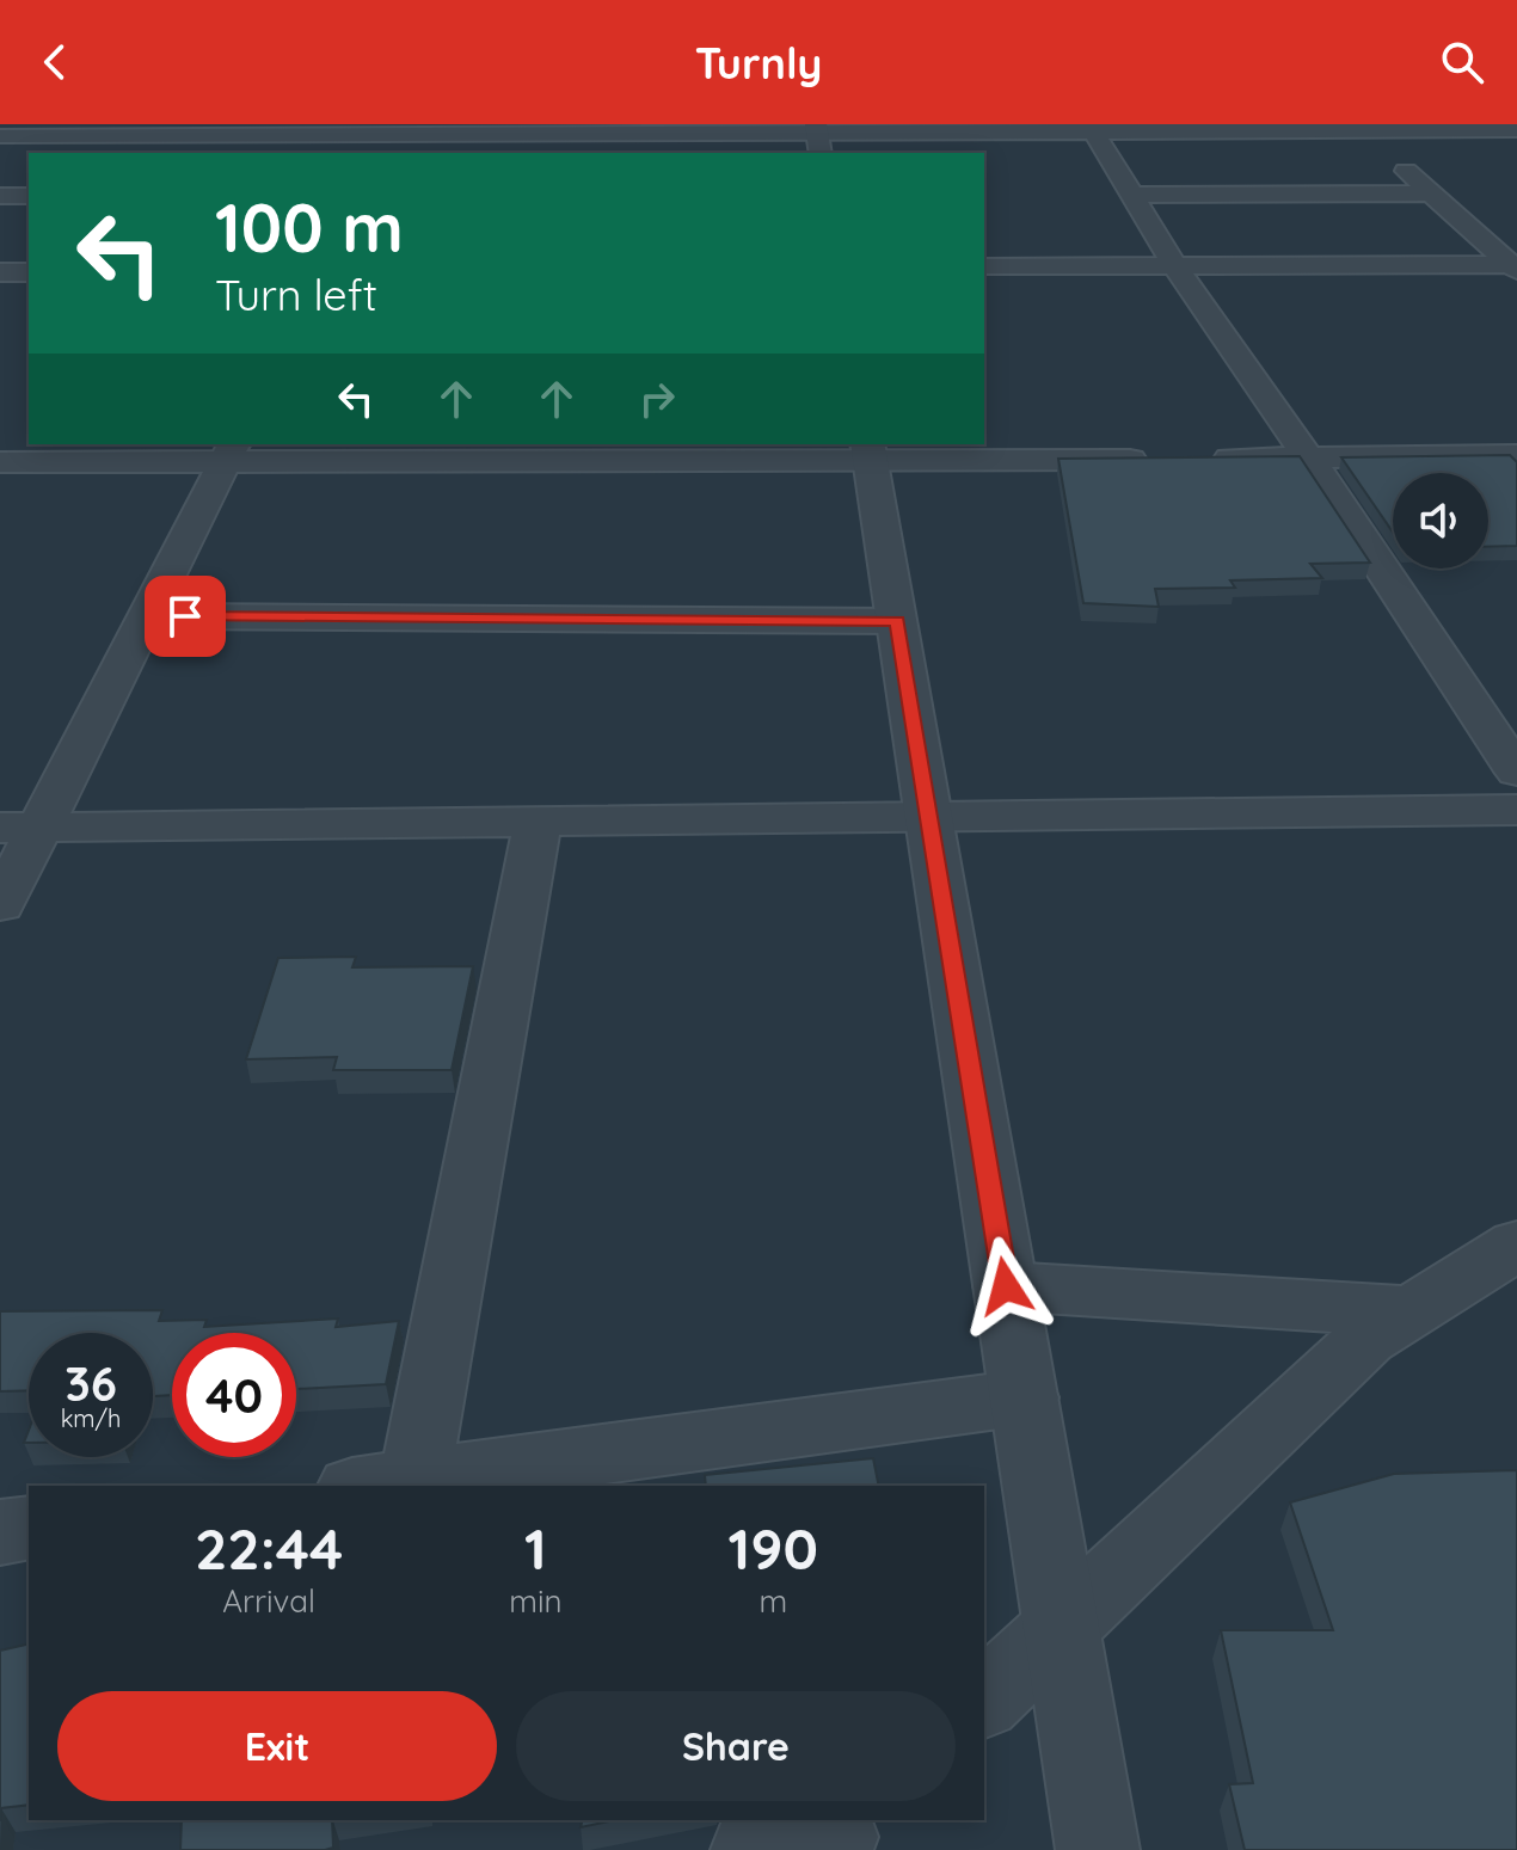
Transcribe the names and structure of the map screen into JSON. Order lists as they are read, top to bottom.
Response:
{
  "page": {
    "header": "Turnly",
    "turn": ["100 m", "Turn left"],
    "speed": "36 km/h",
    "limit": "40",
    "eta": [
      "22:44",
      "Arrival",
      "1",
      "min",
      "190",
      "m"
    ],
    "buttons": ["Exit", "Share"]
  }
}
